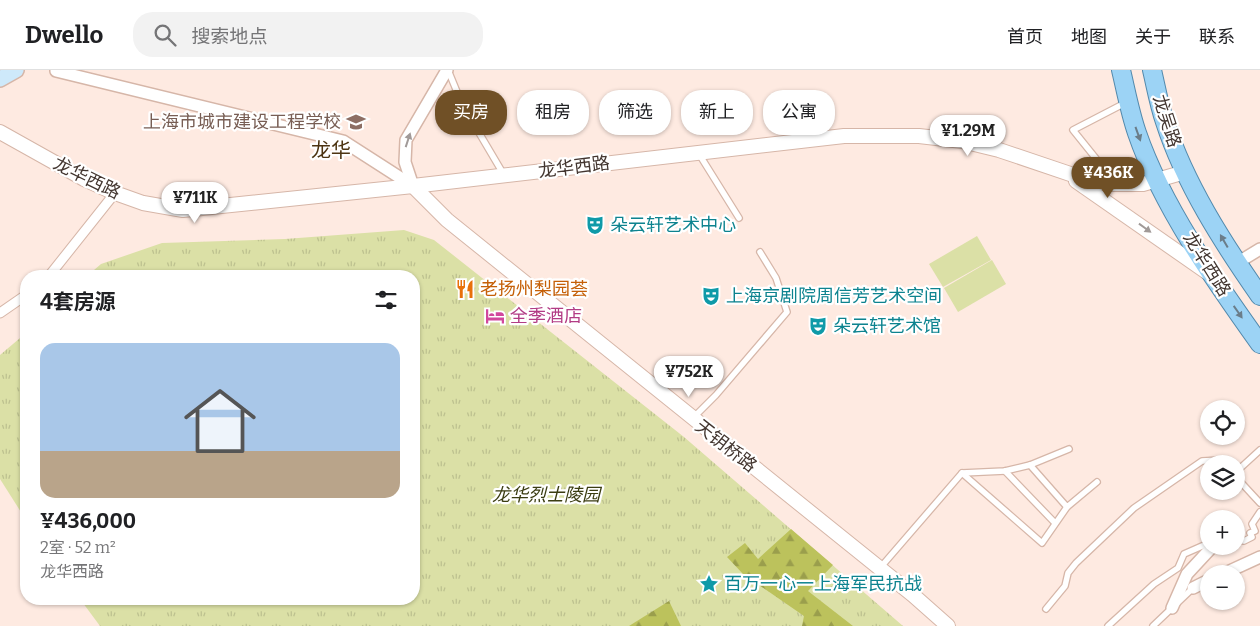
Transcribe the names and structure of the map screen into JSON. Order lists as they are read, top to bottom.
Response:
{
  "streets": {
    "main road": ["龙吴路", "龙华西路"],
    "street": ["天钥桥路"]
  },
  "crossings": [
    ["龙吴路", "龙华西路"],
    ["龙华西路", "天钥桥路"]
  ],
  "districts": ["龙华"],
  "parks": ["龙华烈士陵园"],
  "places": {
    "school or university": ["上海市城市建设工程学校"],
    "theatre": ["朵云轩艺术中心", "上海京剧院周信芳艺术空间", "朵云轩艺术馆"],
    "restaurant": ["老扬州梨园荟"],
    "hotel": ["全季酒店"],
    "place": ["百万一心一上海军民抗战"]
  },
  "page": {
    "header": "Dwello",
    "search": "搜索地点",
    "nav": [
      "首页",
      "地图",
      "关于",
      "联系"
    ],
    "chip": [
      "买房",
      "租房",
      "筛选",
      "新上",
      "公寓"
    ],
    "price": [
      "¥1.29M",
      "¥436K",
      "¥711K",
      "¥752K"
    ],
    "heading": "4套房源",
    "list": [
      {
        "name": "¥436,000",
        "note": "2室 · 52 m² · 龙华西路"
      }
    ],
    "map_buttons": ["+", "−"]
  }
}
